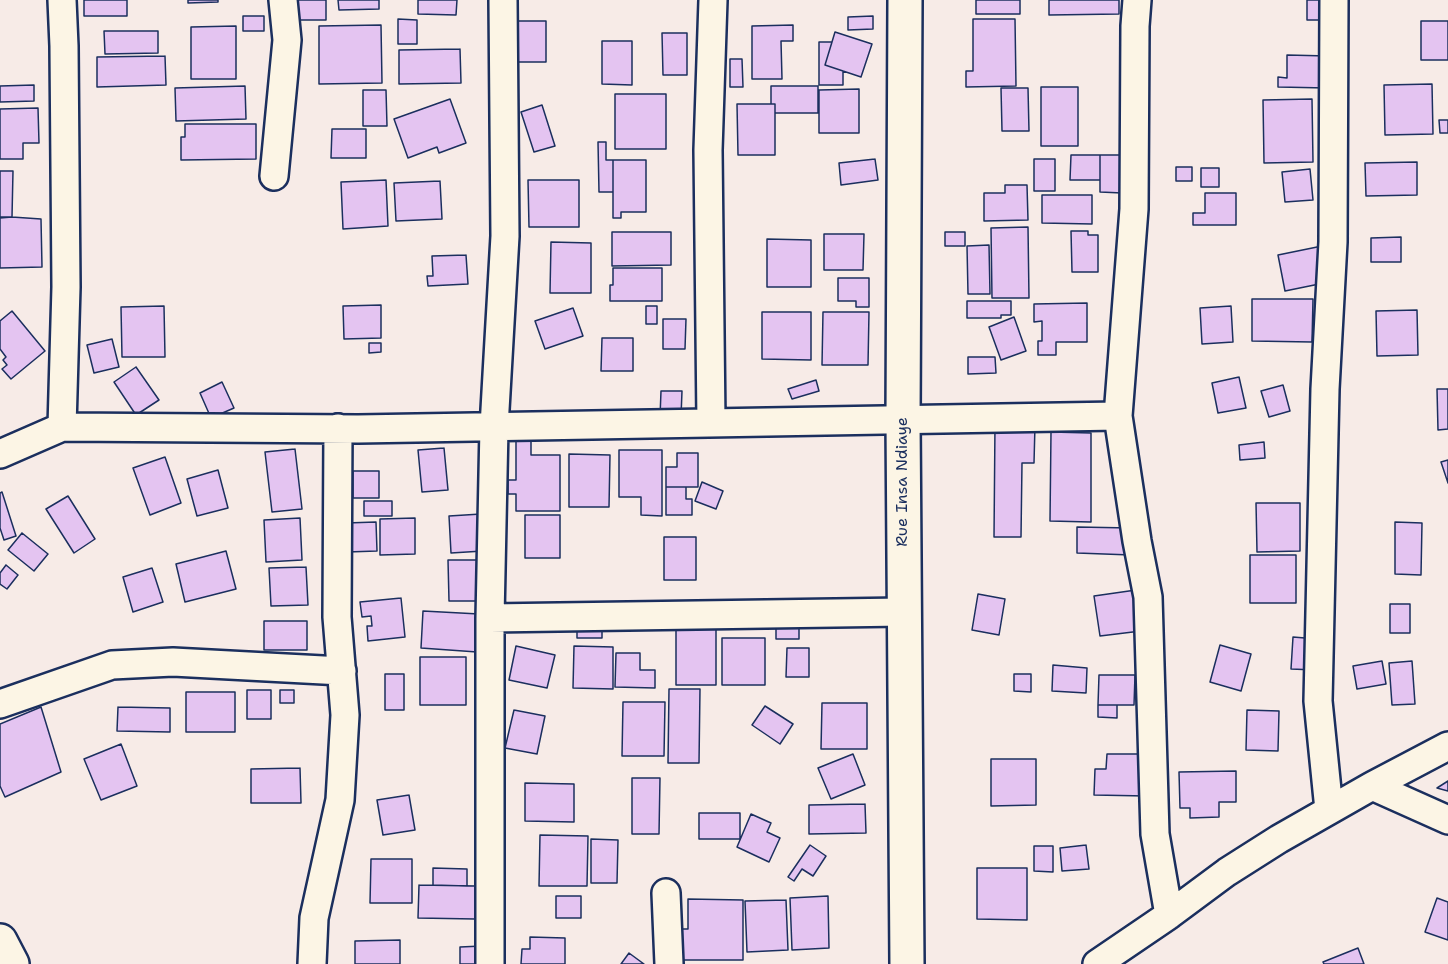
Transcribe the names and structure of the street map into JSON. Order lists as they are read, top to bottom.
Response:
{
  "streets": {
    "main road": ["Rue Insa Ndiaye"]
  }
}
